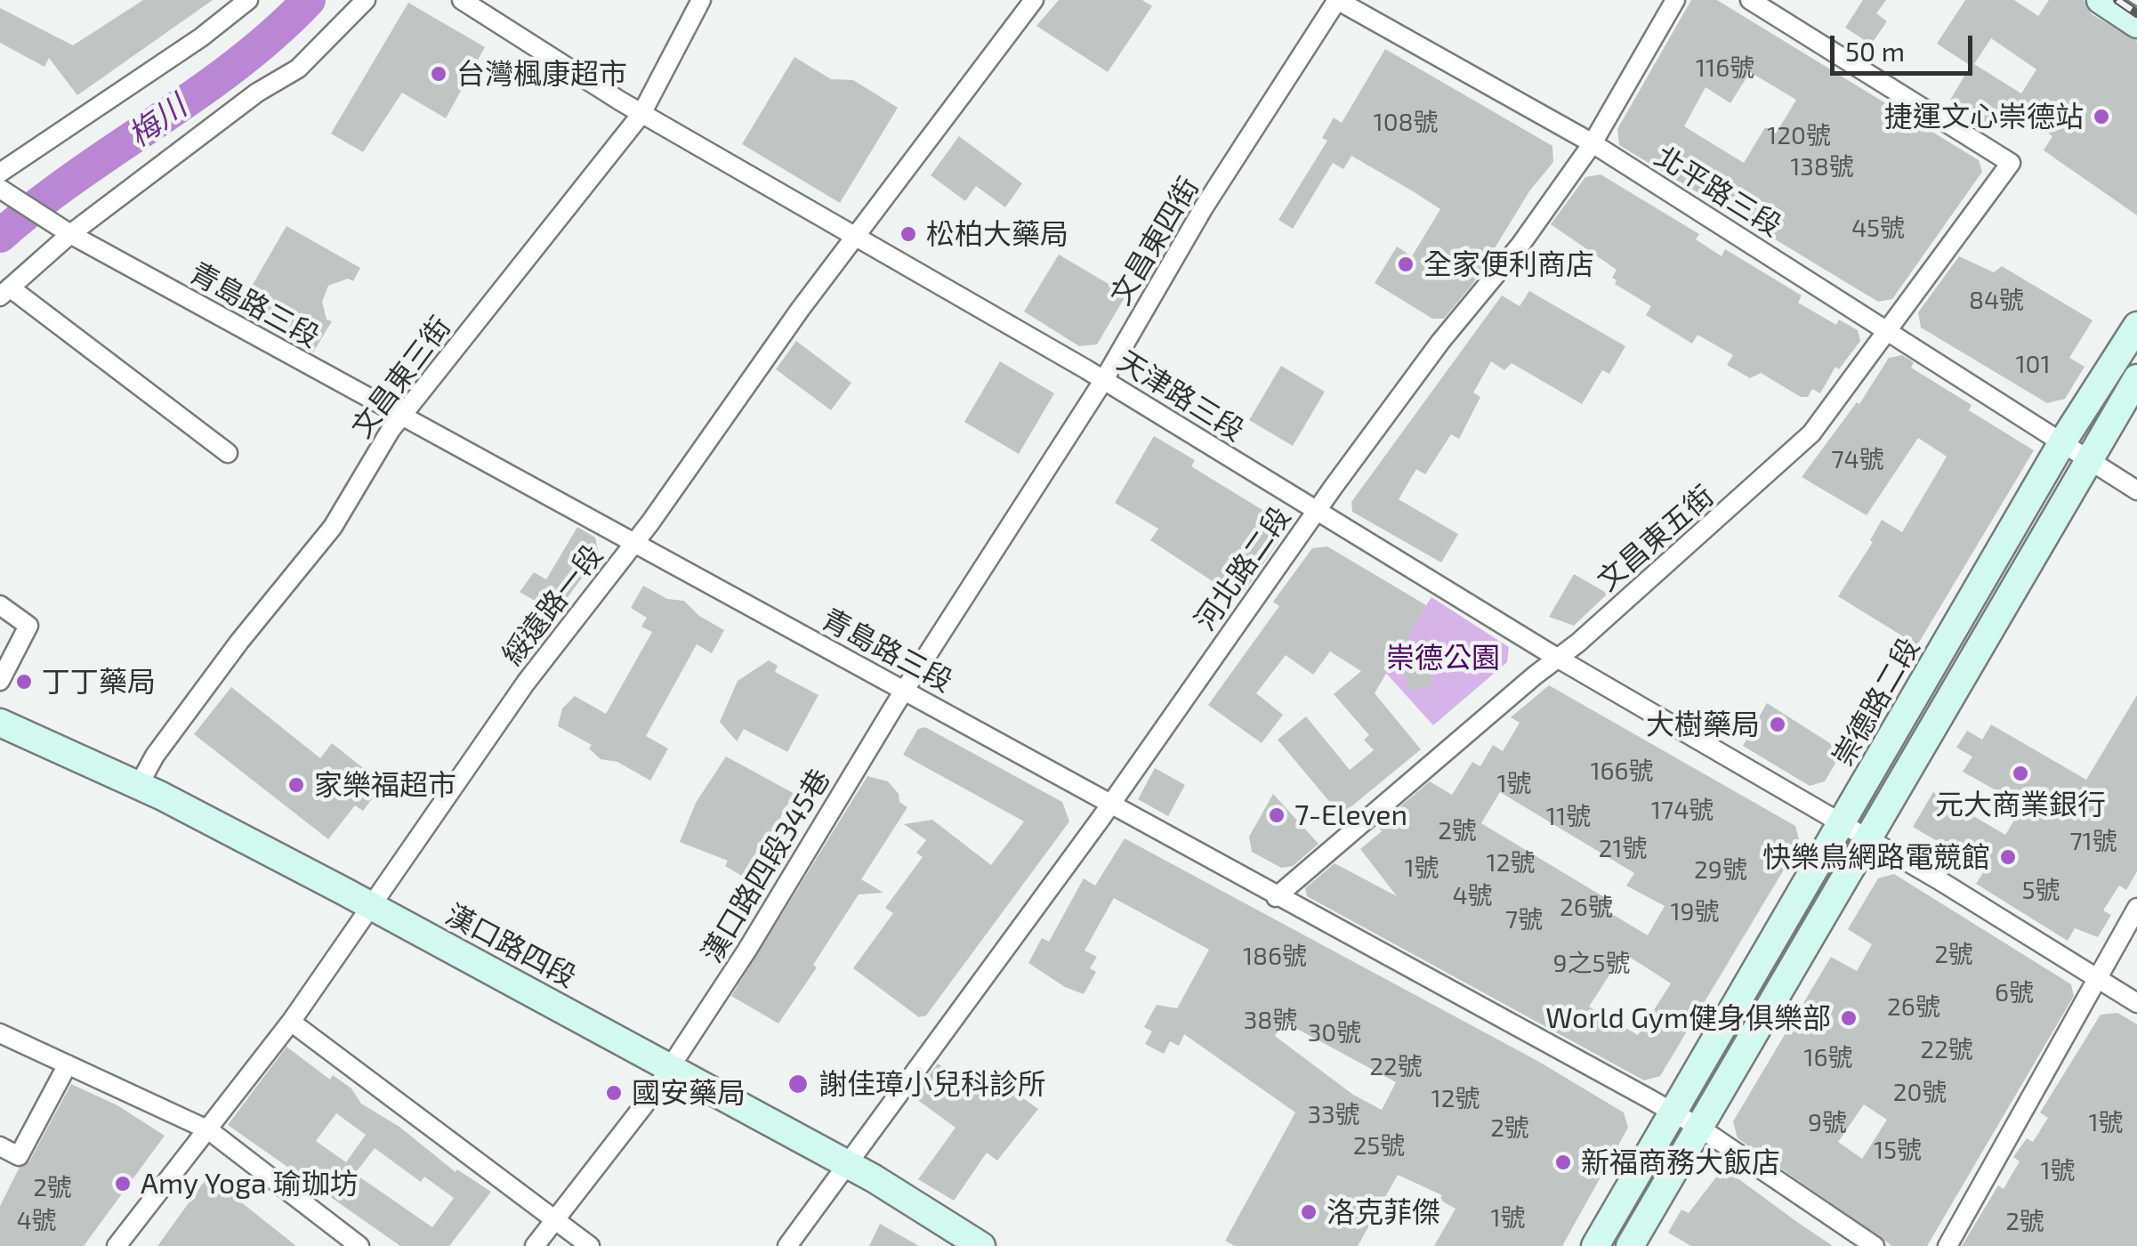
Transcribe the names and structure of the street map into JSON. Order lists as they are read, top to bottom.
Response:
{
  "streets": {
    "main road": ["崇德路二段", "漢口路四段"],
    "street": [
      "北平路三段",
      "文昌東四街",
      "青島路三段",
      "文昌東三街",
      "天津路三段",
      "文昌東五街",
      "河北路二段",
      "綏遠路一段",
      "漢口路四段345巷"
    ]
  },
  "crossings": [
    ["北平路三段", "文昌東四街"],
    ["北平路三段", "文昌東五街"],
    ["北平路三段", "河北路二段"],
    ["北平路三段", "崇德路二段"],
    ["文昌東四街", "青島路三段"],
    ["文昌東四街", "天津路三段"],
    ["文昌東四街", "漢口路四段345巷"],
    ["青島路三段", "文昌東三街"],
    ["青島路三段", "文昌東五街"],
    ["青島路三段", "河北路二段"],
    ["青島路三段", "綏遠路一段"],
    ["青島路三段", "崇德路二段"],
    ["青島路三段", "漢口路四段345巷"],
    ["文昌東三街", "天津路三段"],
    ["文昌東三街", "漢口路四段"],
    ["天津路三段", "文昌東五街"],
    ["天津路三段", "河北路二段"],
    ["天津路三段", "綏遠路一段"],
    ["天津路三段", "崇德路二段"],
    ["河北路二段", "漢口路四段"],
    ["綏遠路一段", "漢口路四段"],
    ["漢口路四段345巷", "漢口路四段"]
  ],
  "water": ["梅川"],
  "parks": ["崇德公園"],
  "places": [
    "台灣楓康超市",
    "捷運文心崇德站",
    "松柏大藥局",
    "全家便利商店",
    "丁丁藥局",
    "大樹藥局",
    "元大商業銀行",
    "家樂福超市",
    "7-Eleven",
    "快樂鳥網路電競館",
    "World Gym健身俱樂部",
    "謝佳璋小兒科診所",
    "國安藥局",
    "新福商務大飯店",
    "Amy Yoga 瑜珈坊",
    "洛克菲傑"
  ],
  "house_numbers": [
    "116號",
    "108號",
    "120號",
    "138號",
    "45號",
    "84號",
    "101",
    "74號",
    "166號",
    "1號",
    "174號",
    "11號",
    "2號",
    "71號",
    "21號",
    "12號",
    "1號",
    "29號",
    "5號",
    "4號",
    "26號",
    "19號",
    "7號",
    "2號",
    "186號",
    "9之5號",
    "6號",
    "26號",
    "38號",
    "30號",
    "22號",
    "16號",
    "22號",
    "20號",
    "12號",
    "33號",
    "9號",
    "1號",
    "2號",
    "25號",
    "15號",
    "1號",
    "2號",
    "1號",
    "4號",
    "2號"
  ],
  "scale_bar": "50 m"
}
